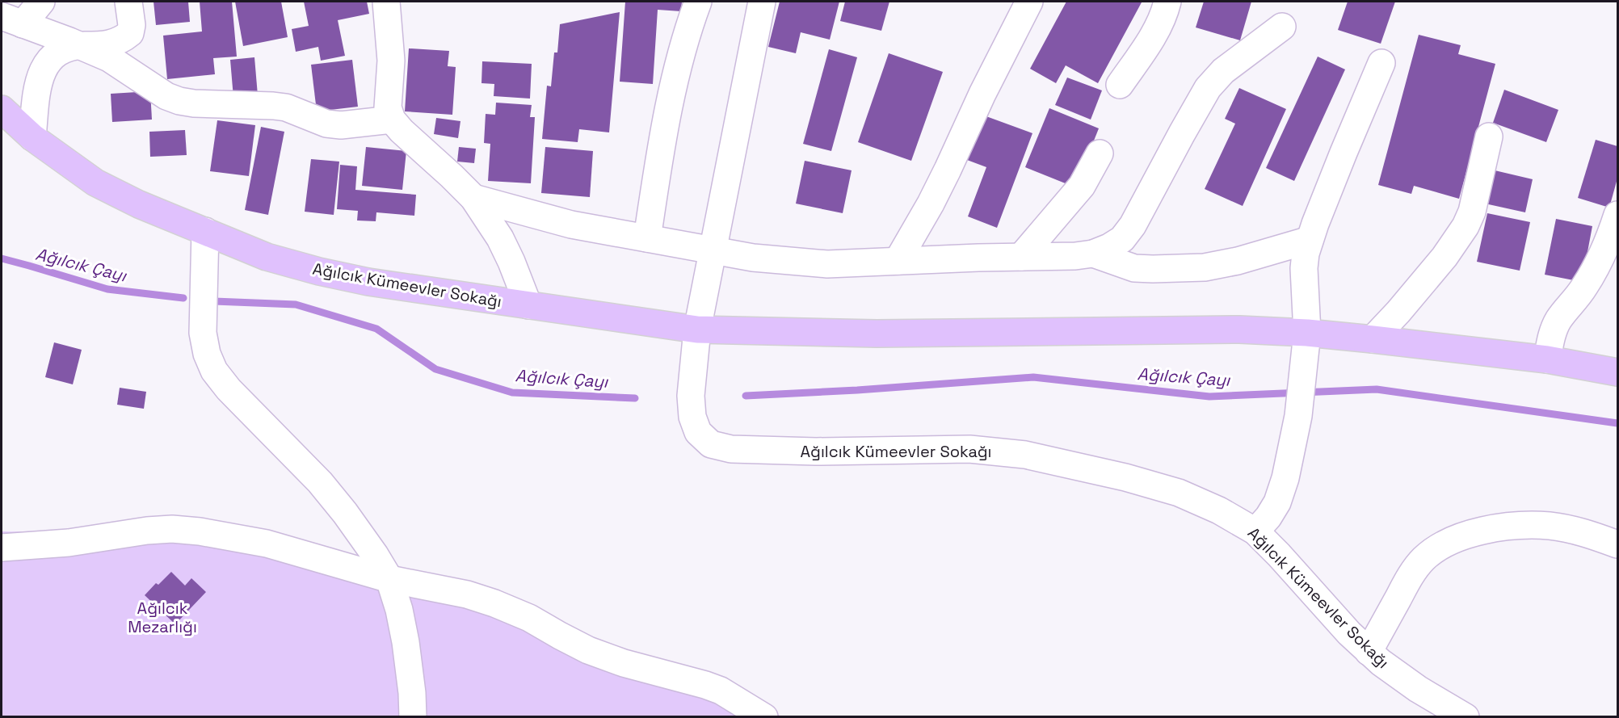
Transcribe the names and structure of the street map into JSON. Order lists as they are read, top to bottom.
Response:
{
  "streets": {
    "main road": ["Ağılcık Kümeevler Sokağı"]
  },
  "water": ["Ağılcık Çayı"],
  "parks": ["Ağılcık Mezarlığı"]
}
